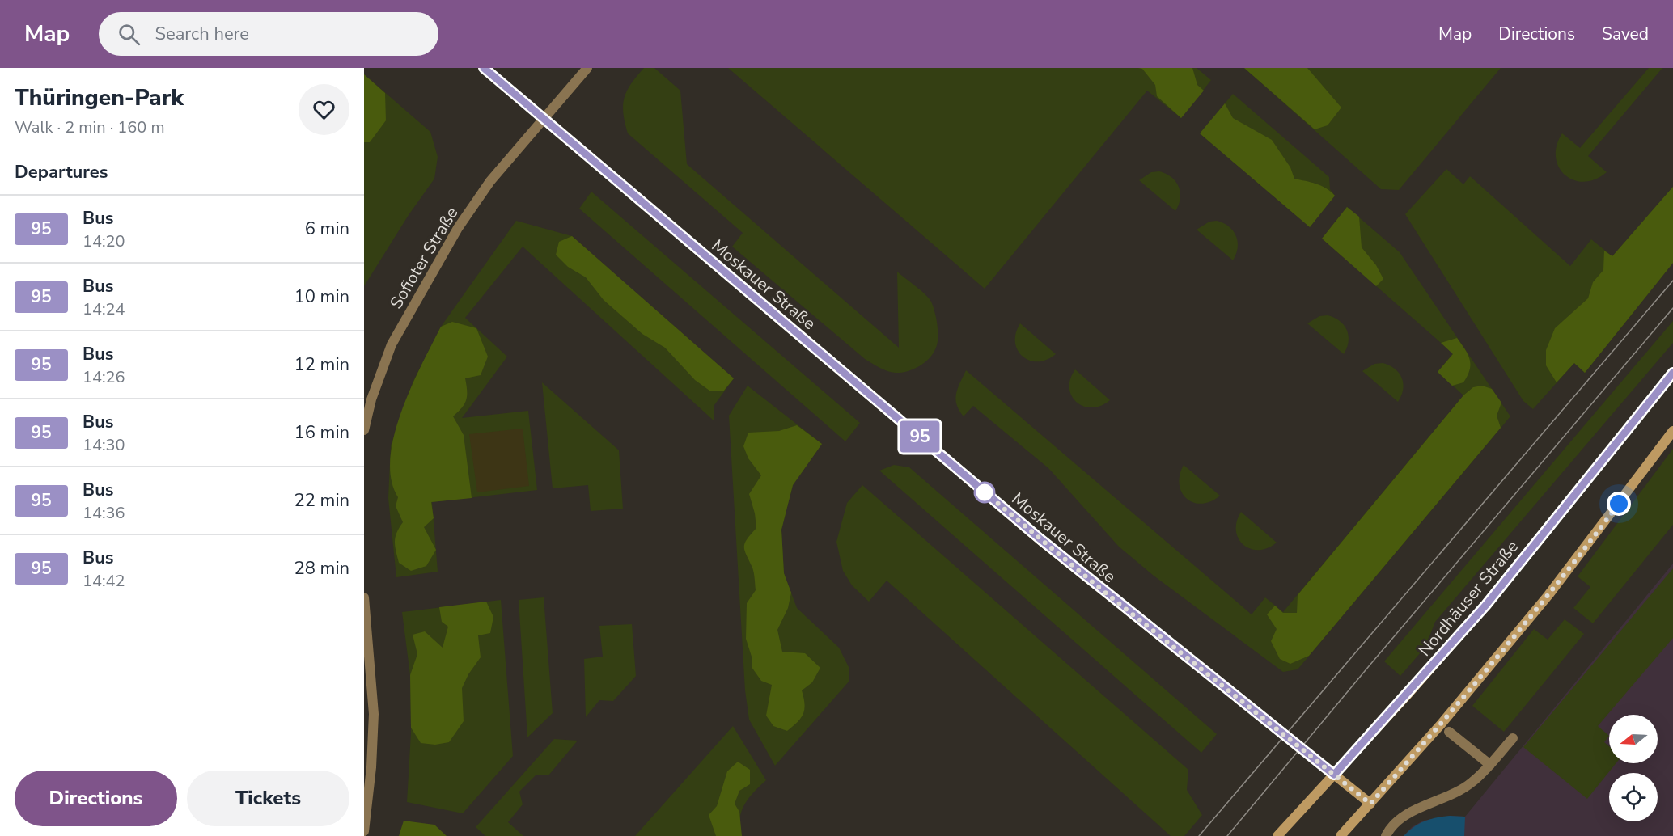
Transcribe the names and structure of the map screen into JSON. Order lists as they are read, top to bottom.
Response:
{
  "streets": {
    "street": ["Sofioter Straße", "Moskauer Straße", "Nordhäuser Straße"]
  },
  "crossings": [
    ["Sofioter Straße", "Moskauer Straße"],
    ["Moskauer Straße", "Nordhäuser Straße"]
  ],
  "lines": ["bus line 95"],
  "north": "left",
  "page": {
    "header": "Map",
    "search": "Search here",
    "nav": ["Map", "Directions", "Saved"],
    "heading": [
      ["Thüringen-Park", "Walk · 2 min · 160 m"],
      "Departures"
    ],
    "on_map": "95",
    "list": [
      {
        "mark": "95",
        "name": "Bus",
        "note": "14:20",
        "value": "6 min"
      },
      {
        "mark": "95",
        "name": "Bus",
        "note": "14:24",
        "value": "10 min"
      },
      {
        "mark": "95",
        "name": "Bus",
        "note": "14:26",
        "value": "12 min"
      },
      {
        "mark": "95",
        "name": "Bus",
        "note": "14:30",
        "value": "16 min"
      },
      {
        "mark": "95",
        "name": "Bus",
        "note": "14:36",
        "value": "22 min"
      },
      {
        "mark": "95",
        "name": "Bus",
        "note": "14:42",
        "value": "28 min"
      }
    ],
    "buttons": ["Directions", "Tickets"]
  }
}
